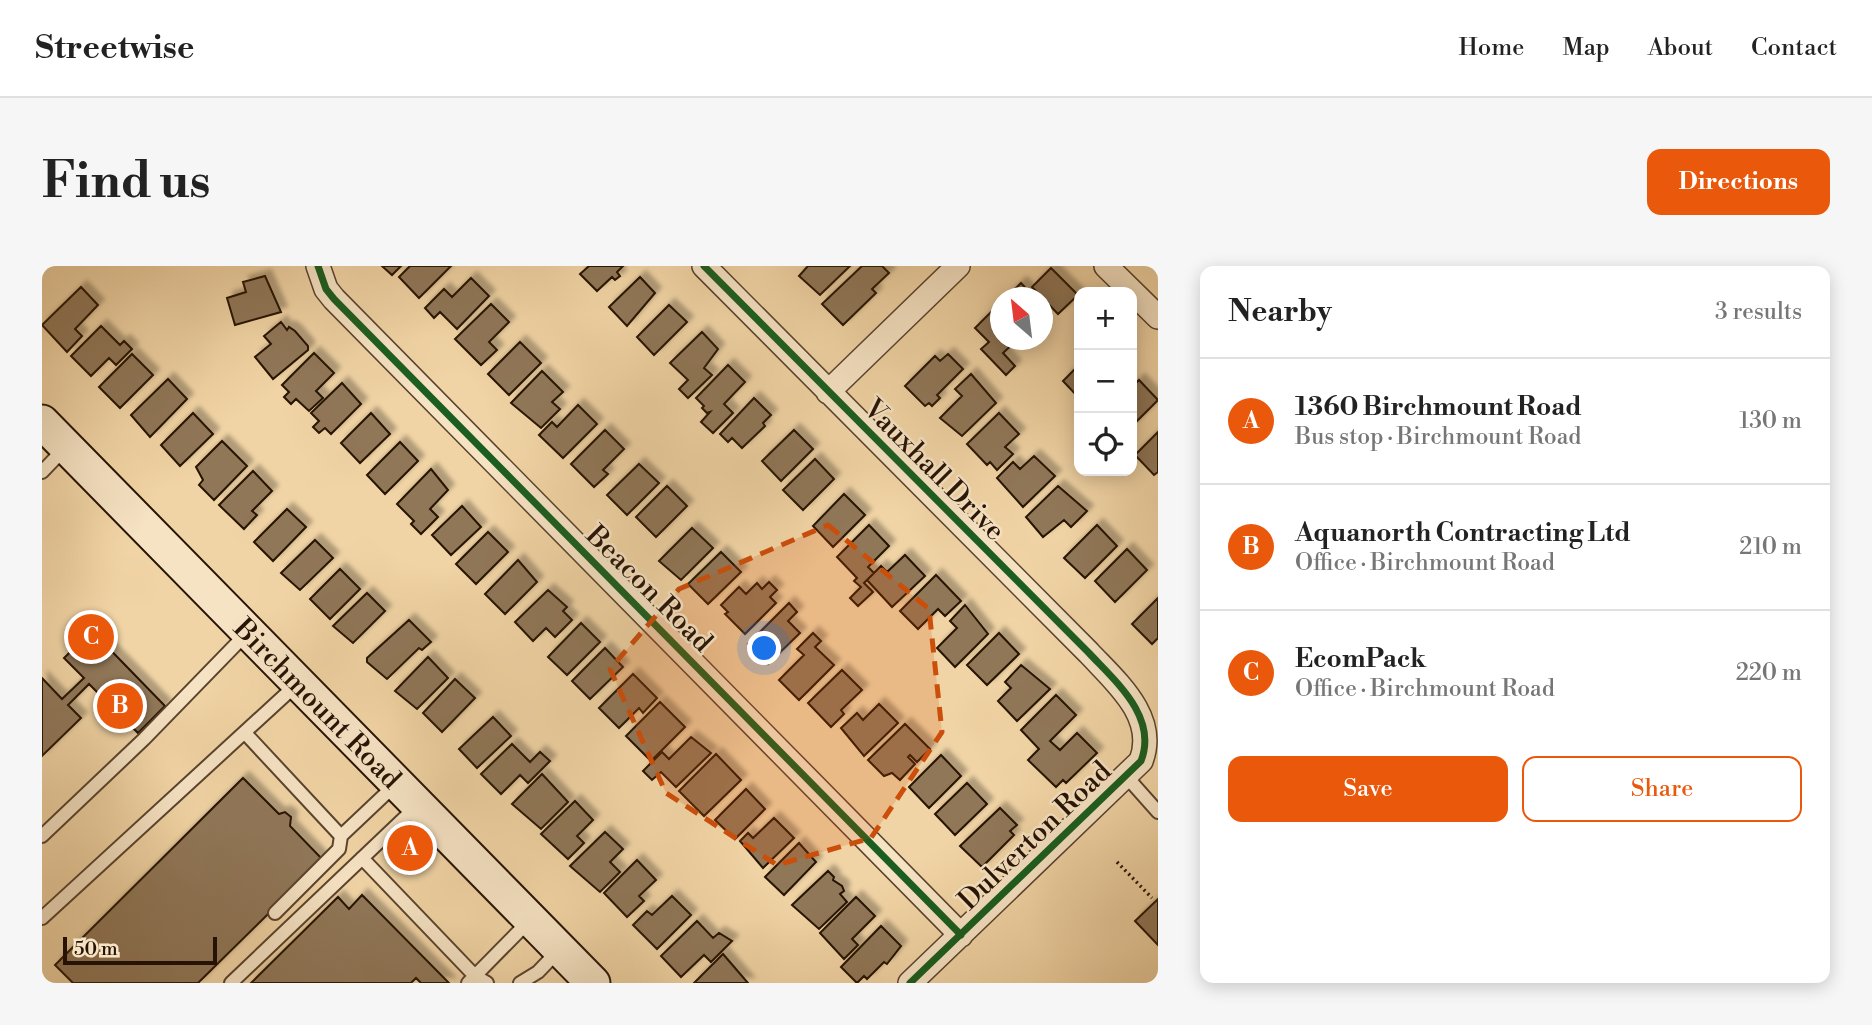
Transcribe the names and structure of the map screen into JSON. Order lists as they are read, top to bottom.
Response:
{
  "streets": {
    "main road": ["Birchmount Road"],
    "street": ["Vauxhall Drive", "Beacon Road", "Dulverton Road"]
  },
  "crossings": [
    ["Vauxhall Drive", "Dulverton Road"],
    ["Beacon Road", "Dulverton Road"]
  ],
  "scale_bar": "50 m",
  "north": "top left",
  "page": {
    "header": "Streetwise",
    "nav": [
      "Home",
      "Map",
      "About",
      "Contact"
    ],
    "buttons": [
      "Directions",
      ["Save", "Share"]
    ],
    "title": "Find us",
    "heading": ["Nearby", "3 results"],
    "map_buttons": ["+", "−"],
    "list": [
      {
        "mark": "A",
        "name": "1360 Birchmount Road",
        "note": "Bus stop · Birchmount Road",
        "value": "130 m"
      },
      {
        "mark": "B",
        "name": "Aquanorth Contracting Ltd",
        "note": "Office · Birchmount Road",
        "value": "210 m"
      },
      {
        "mark": "C",
        "name": "EcomPack",
        "note": "Office · Birchmount Road",
        "value": "220 m"
      }
    ],
    "pins": ["C", "B", "A"],
    "scale": "50 m"
  }
}
